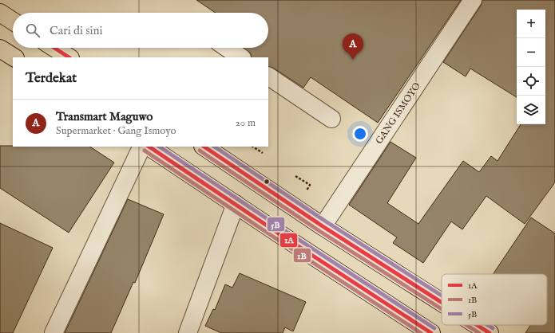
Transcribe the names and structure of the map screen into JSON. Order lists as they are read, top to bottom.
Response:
{
  "streets": {
    "street": ["GANG ISMOYO"]
  },
  "lines": ["transit line 1A", "transit line 5B", "transit line 1B"],
  "legend": ["1A", "1B", "5B"],
  "page": {
    "map_buttons": ["+", "−"],
    "search": "Cari di sini",
    "pins": "A",
    "heading": "Terdekat",
    "list": [
      {
        "mark": "A",
        "name": "Transmart Maguwo",
        "note": "Supermarket · Gang Ismoyo",
        "value": "20 m"
      }
    ]
  }
}
